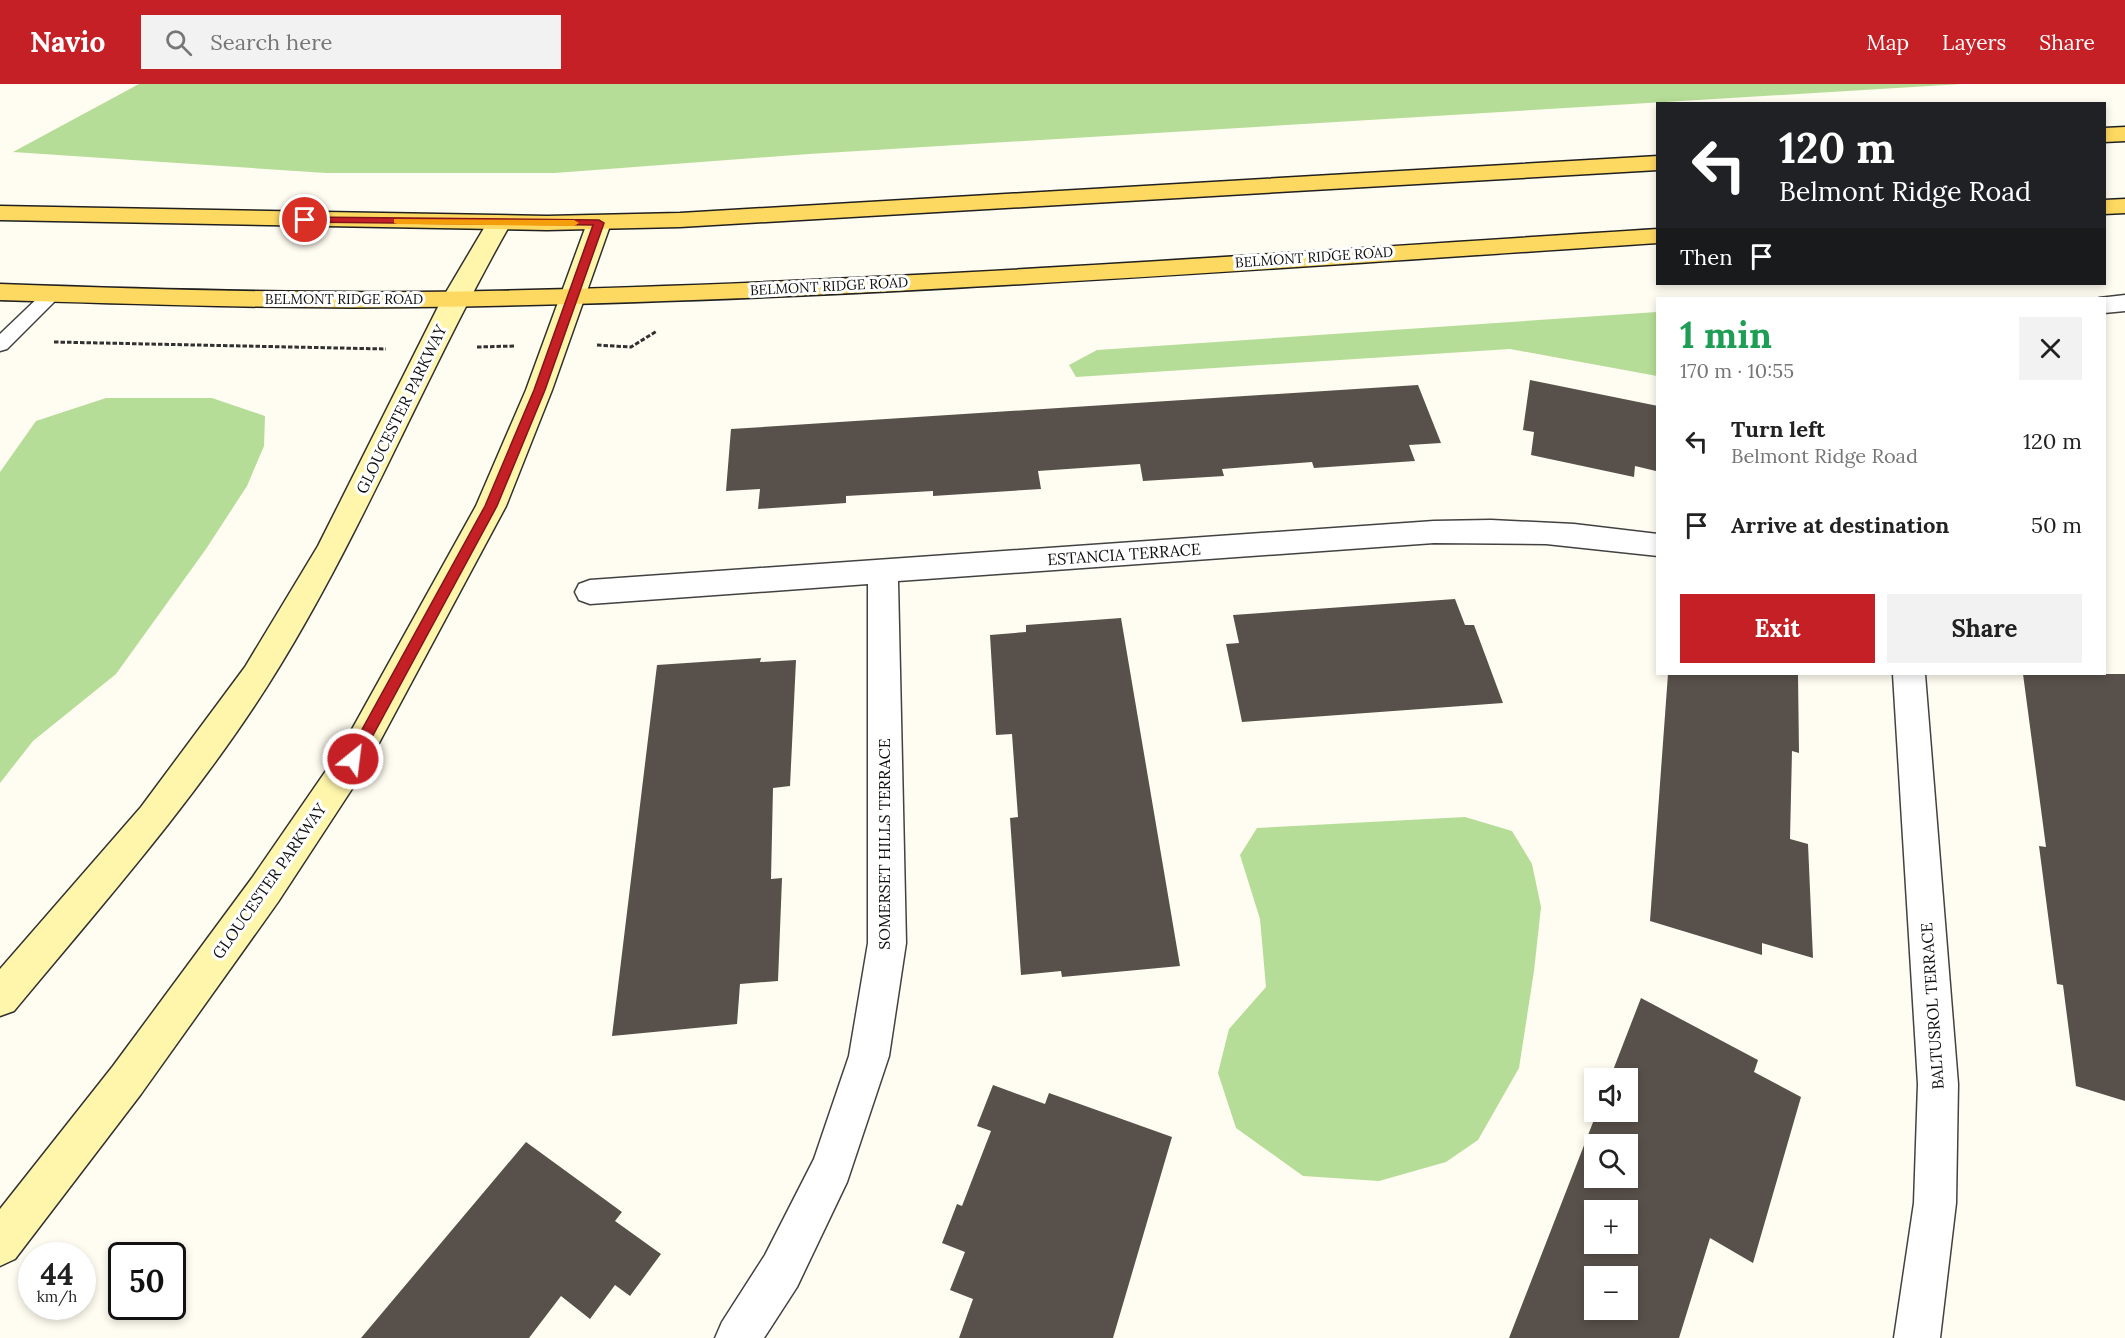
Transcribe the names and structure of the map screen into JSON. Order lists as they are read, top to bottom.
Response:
{
  "streets": {
    "main road": ["BELMONT RIDGE ROAD", "GLOUCESTER PARKWAY"],
    "street": ["ESTANCIA TERRACE", "SOMERSET HILLS TERRACE", "BALTUSROL TERRACE"]
  },
  "crossings": [
    ["BELMONT RIDGE ROAD", "GLOUCESTER PARKWAY"],
    ["ESTANCIA TERRACE", "SOMERSET HILLS TERRACE"]
  ],
  "page": {
    "header": "Navio",
    "search": "Search here",
    "nav": ["Map", "Layers", "Share"],
    "turn": ["120 m", "Belmont Ridge Road"],
    "then": "Then",
    "heading": ["1 min", "170 m · 10:55"],
    "list": [
      {
        "name": "Turn left",
        "note": "Belmont Ridge Road",
        "value": "120 m"
      },
      {
        "name": "Arrive at destination",
        "value": "50 m"
      }
    ],
    "buttons": ["Exit", "Share"],
    "map_buttons": ["+", "−"],
    "speed": "44 km/h",
    "limit": "50"
  }
}
